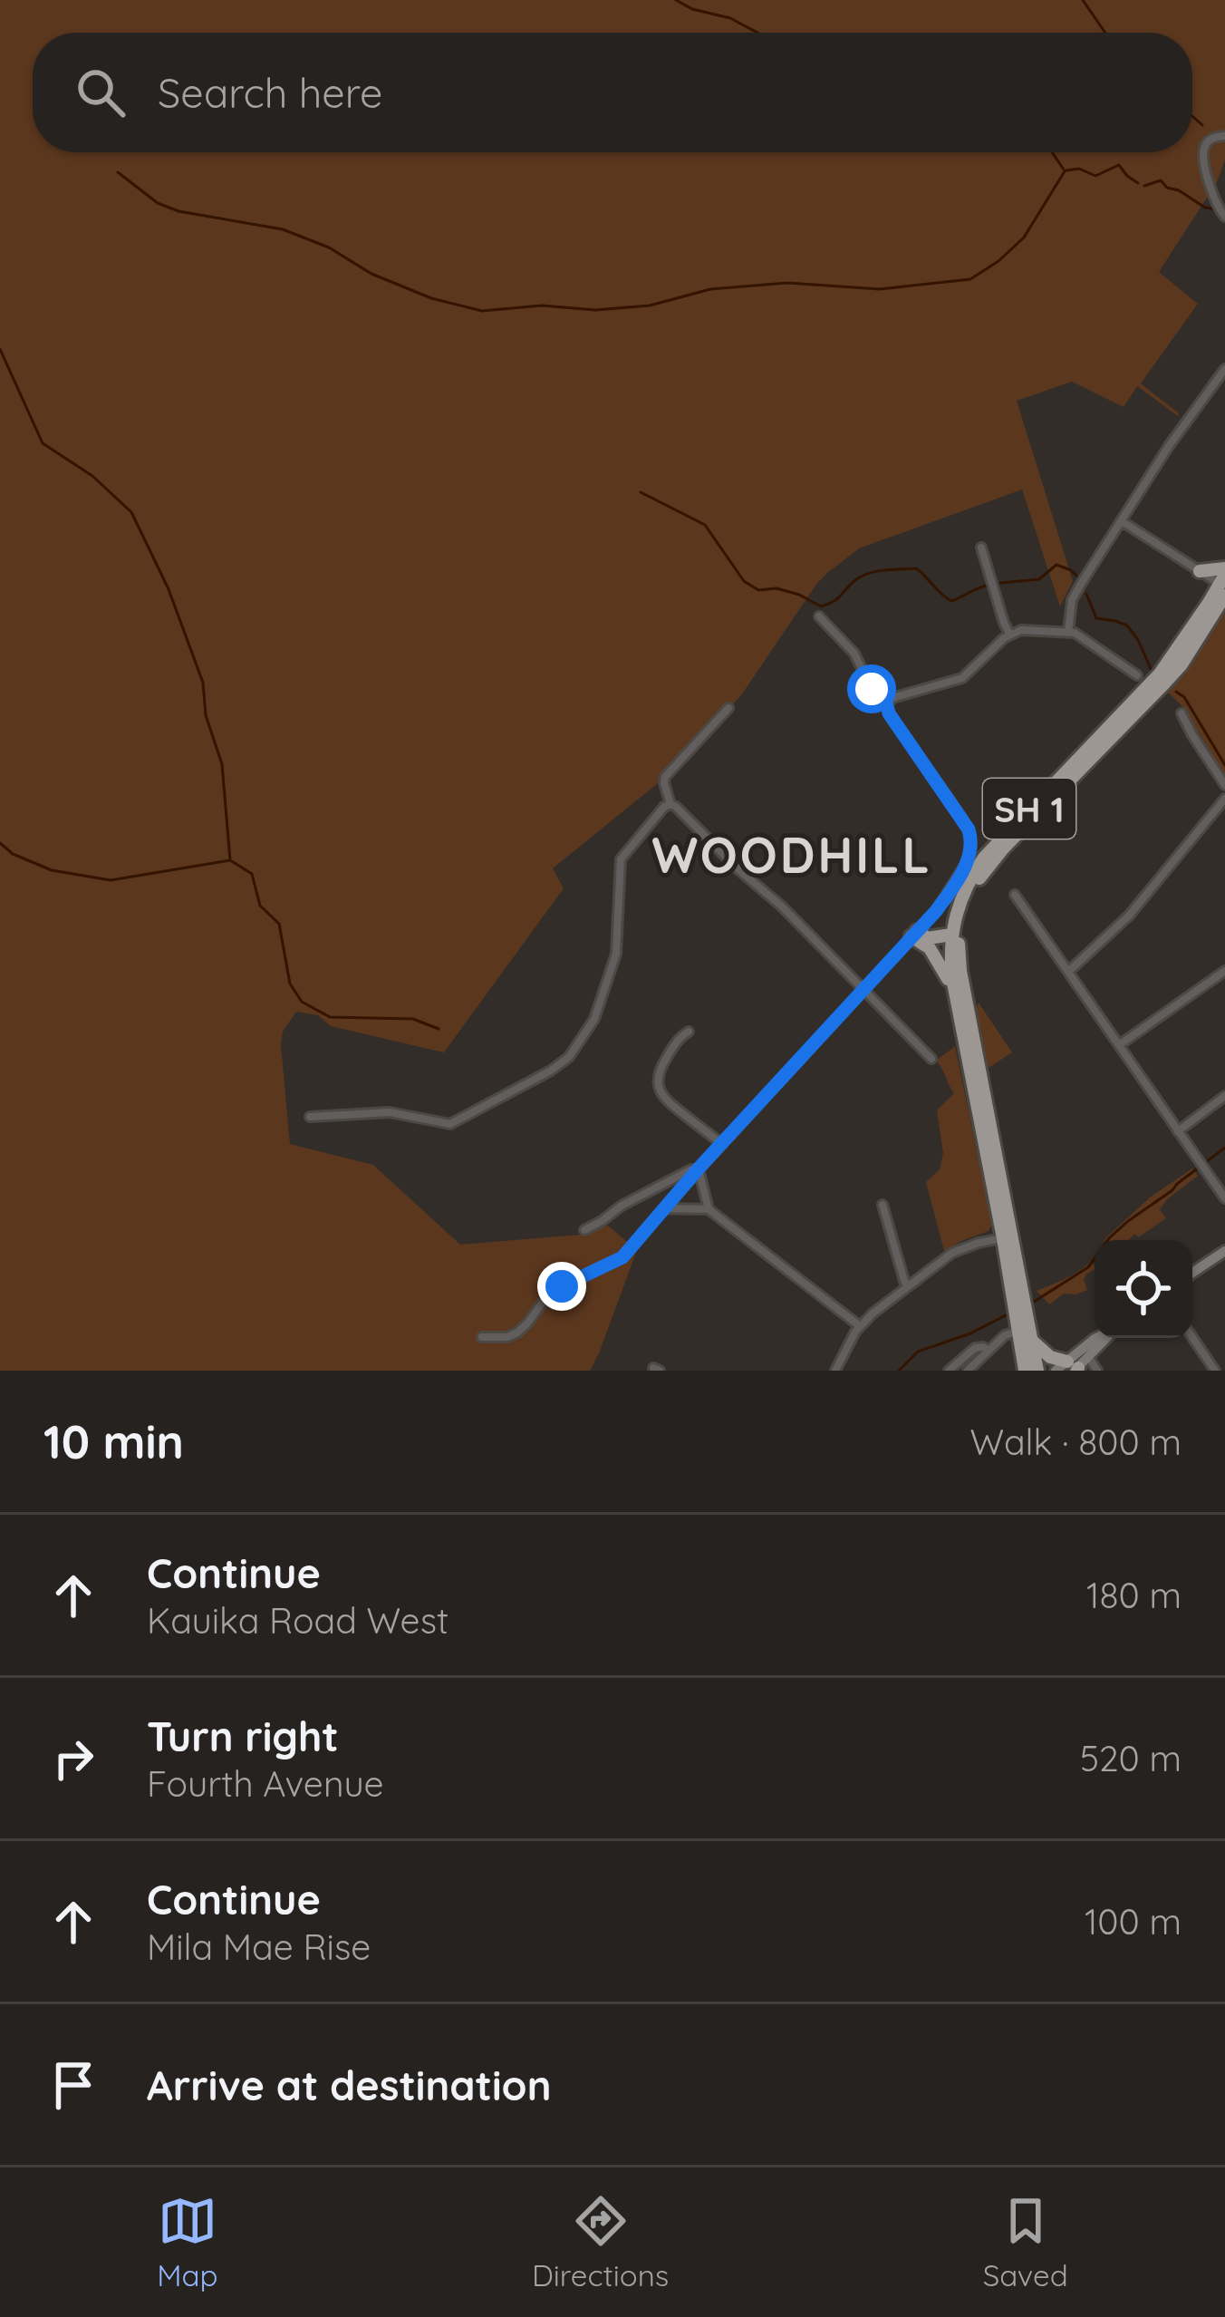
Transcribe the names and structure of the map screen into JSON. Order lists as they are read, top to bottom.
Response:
{
  "streets": {
    "highway": ["SH 1"]
  },
  "districts": ["WOODHILL"],
  "page": {
    "search": "Search here",
    "heading": ["10 min", "Walk · 800 m"],
    "list": [
      ["Continue", "Kauika Road West", "180 m"],
      ["Turn right", "Fourth Avenue", "520 m"],
      ["Continue", "Mila Mae Rise", "100 m"],
      "Arrive at destination"
    ],
    "nav": ["Map", "Directions", "Saved"]
  }
}
